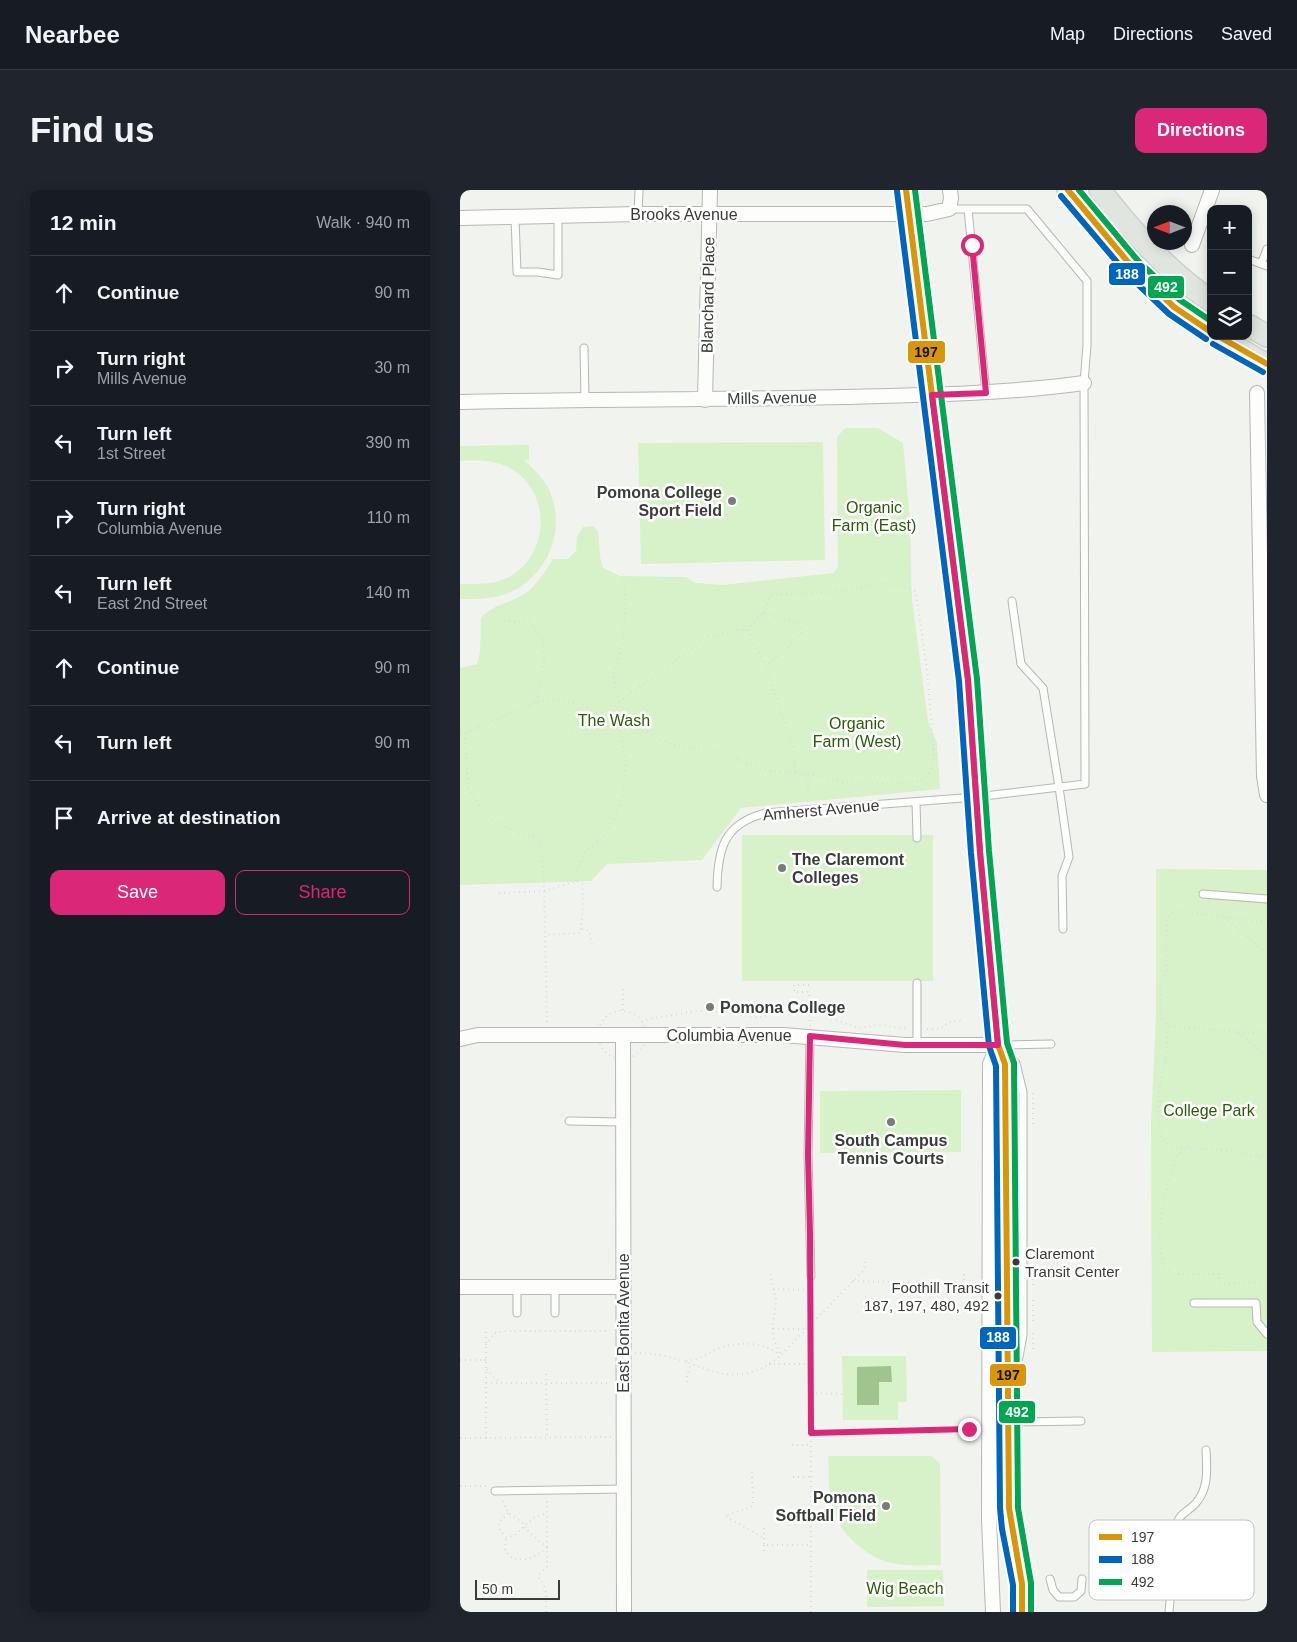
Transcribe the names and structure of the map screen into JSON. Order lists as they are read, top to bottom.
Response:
{
  "streets": {
    "street": [
      "Brooks Avenue",
      "Blanchard Place",
      "Mills Avenue",
      "Columbia Avenue",
      "East Bonita Avenue"
    ],
    "lane": ["Amherst Avenue"]
  },
  "crossings": [
    ["Brooks Avenue", "Blanchard Place"],
    ["Blanchard Place", "Mills Avenue"],
    ["Mills Avenue", "Amherst Avenue"],
    ["Columbia Avenue", "East Bonita Avenue"]
  ],
  "parks": [
    "Organic Farm (East)",
    "The Wash",
    "Organic Farm (West)",
    "College Park",
    "Wig Beach"
  ],
  "places": [
    "Pomona College Sport Field",
    "The Claremont Colleges",
    "Pomona College",
    "South Campus Tennis Courts",
    "Claremont Transit Center",
    "Foothill Transit 187, 197, 480, 492",
    "Pomona Softball Field"
  ],
  "lines": ["transit line 197", "transit line 492", "transit line 188"],
  "legend": ["197", "188", "492"],
  "scale_bar": "50 m",
  "north": "left",
  "page": {
    "header": "Nearbee",
    "nav": ["Map", "Directions", "Saved"],
    "buttons": [
      "Directions",
      ["Save", "Share"]
    ],
    "title": "Find us",
    "heading": ["12 min", "Walk · 940 m"],
    "map_buttons": ["+", "−"],
    "list": [
      ["Continue", "90 m"],
      ["Turn right", "Mills Avenue", "30 m"],
      ["Turn left", "1st Street", "390 m"],
      ["Turn right", "Columbia Avenue", "110 m"],
      ["Turn left", "East 2nd Street", "140 m"],
      ["Continue", "90 m"],
      ["Turn left", "90 m"],
      "Arrive at destination"
    ],
    "scale": "50 m"
  }
}
